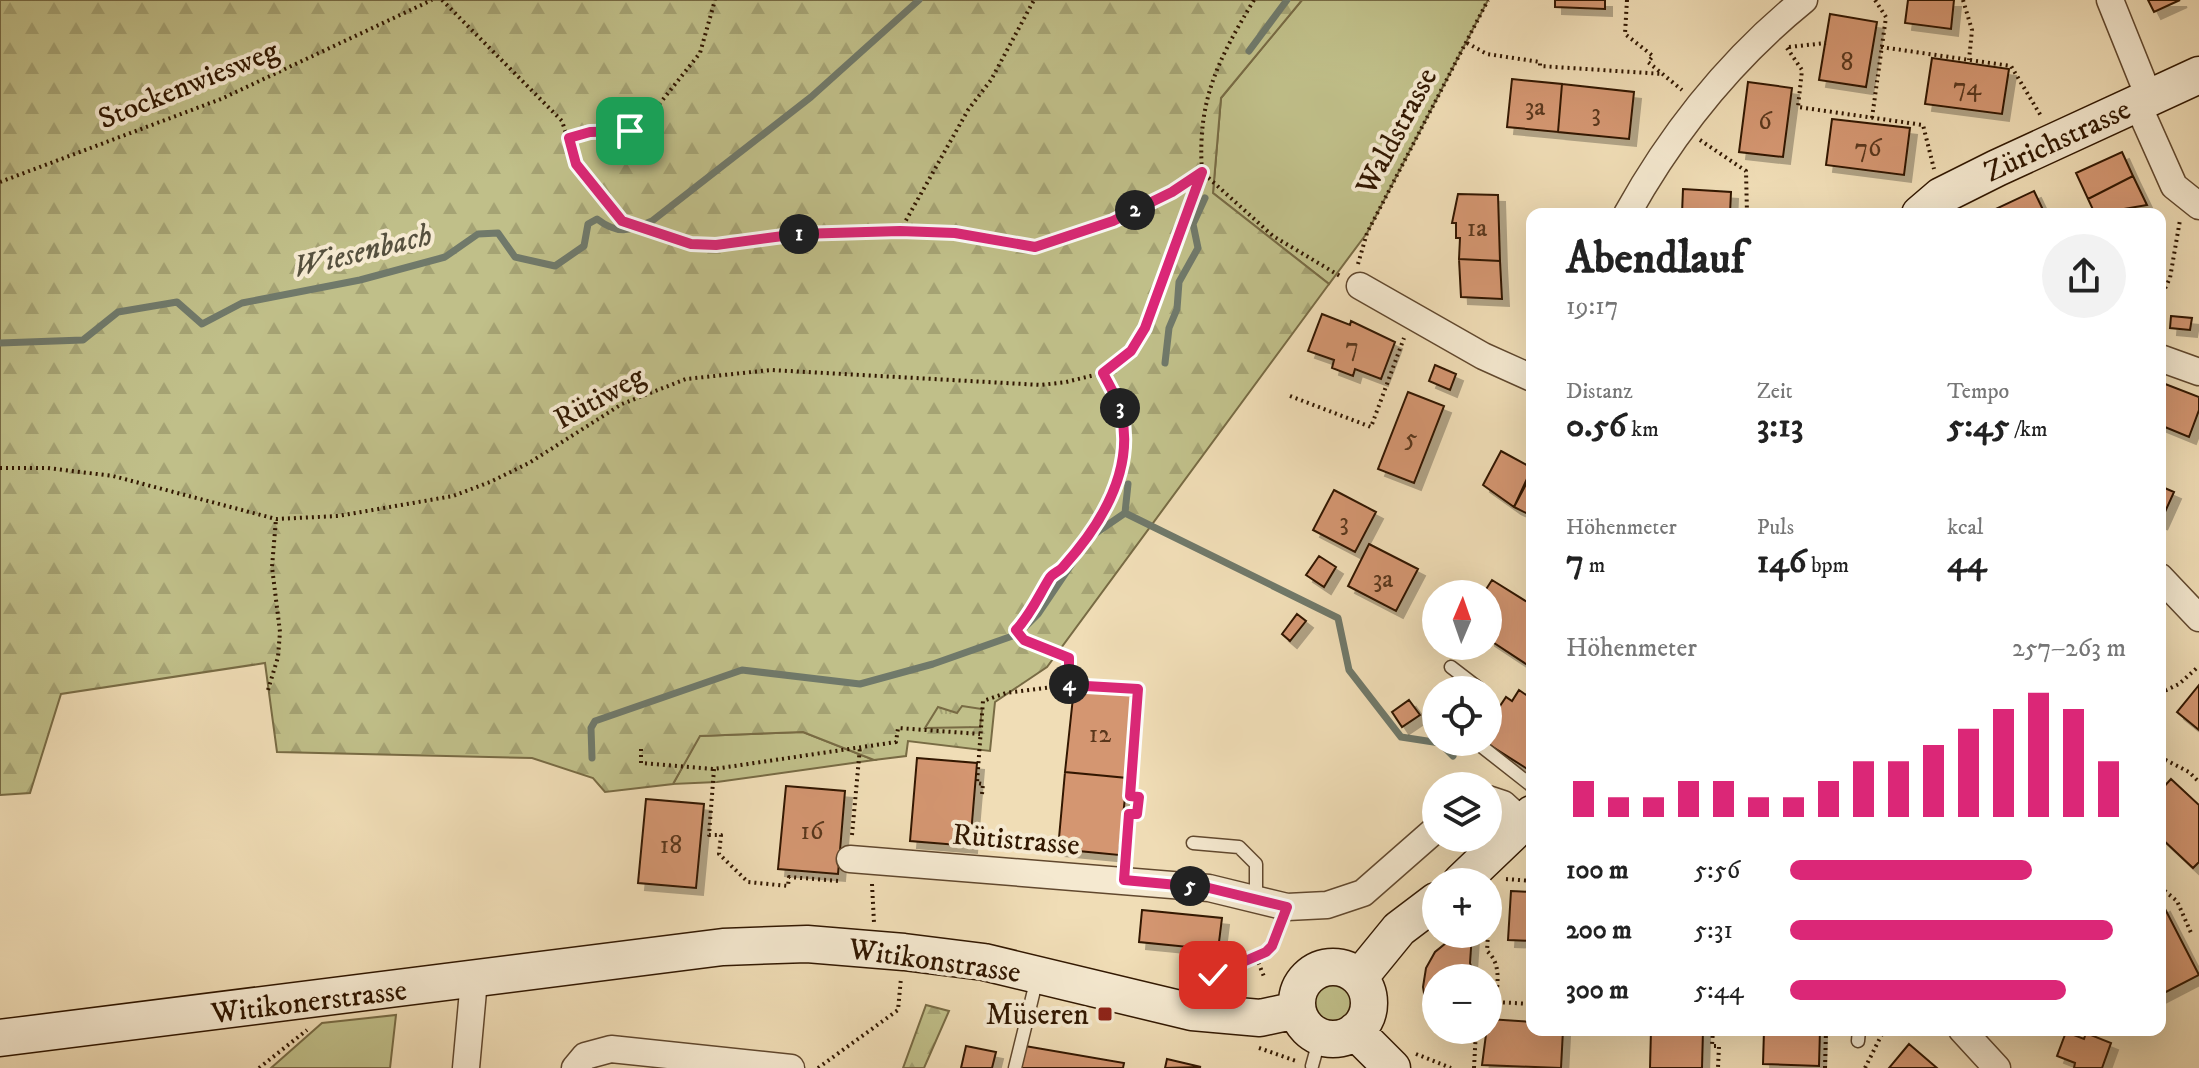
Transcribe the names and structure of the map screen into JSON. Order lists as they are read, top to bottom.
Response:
{
  "streets": {
    "main road": ["Zürichstrasse", "Witikonstrasse", "Witikonerstrasse"],
    "street": ["Rütistrasse"],
    "path": ["Stockenwiesweg", "Waldstrasse", "Rütiweg"]
  },
  "crossings": [
    ["Witikonstrasse", "Witikonerstrasse"]
  ],
  "water": ["Wiesenbach"],
  "places": {
    "transit": ["Müseren"]
  },
  "house_numbers": [
    "8",
    "74",
    "3a",
    "3",
    "6",
    "76",
    "1a",
    "7",
    "5",
    "3",
    "3a",
    "12",
    "16",
    "18"
  ],
  "north": "top",
  "page": {
    "pins": [
      "2",
      "1",
      "3",
      "4",
      "5"
    ],
    "heading": ["Abendlauf", "19:17"],
    "stats": [
      ["Distanz", "0.56 km"],
      ["Zeit", "3:13"],
      ["Tempo", "5:45 /km"],
      ["Höhenmeter", "7 m"],
      ["Puls", "146 bpm"],
      ["kcal", "44"]
    ],
    "map_buttons": ["+", "−"],
    "chart": ["Höhenmeter", "257–263 m"],
    "list": [
      {
        "name": "100 m",
        "note": "5:56"
      },
      {
        "name": "200 m",
        "note": "5:31"
      },
      {
        "name": "300 m",
        "note": "5:44"
      }
    ]
  }
}
